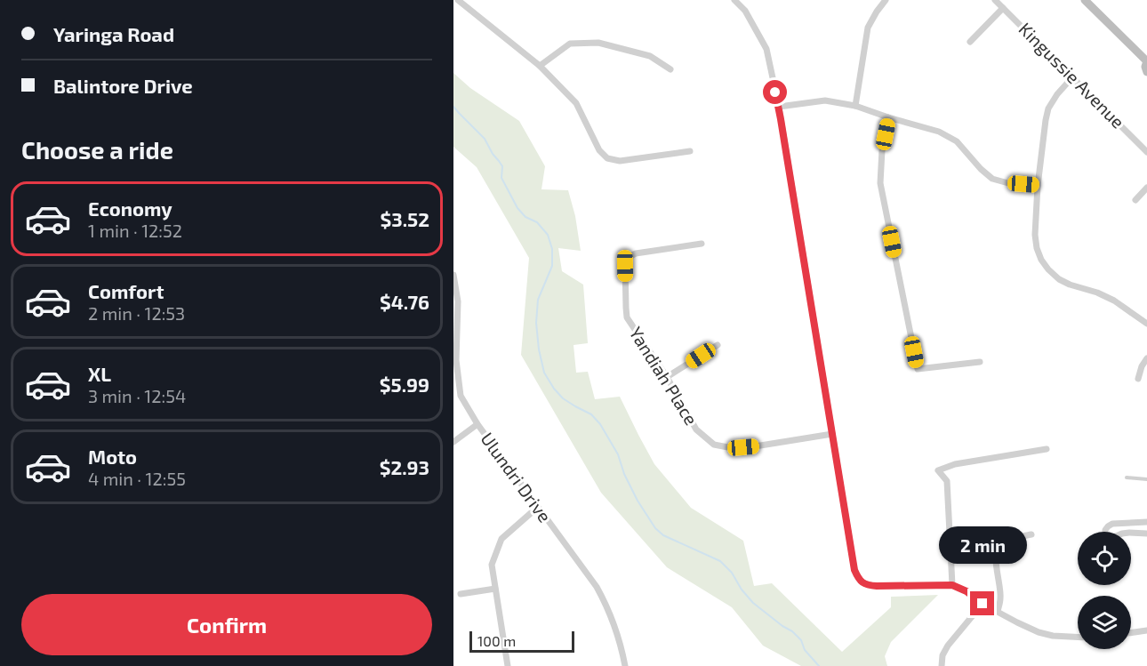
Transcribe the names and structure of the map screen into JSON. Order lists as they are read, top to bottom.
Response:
{
  "streets": {
    "street": ["Kingussie Avenue", "Yandiah Place", "Ulundri Drive"]
  },
  "scale_bar": "100 m",
  "page": {
    "banner": ["Yaringa Road", "Balintore Drive"],
    "heading": "Choose a ride",
    "list": [
      {
        "name": "Economy",
        "note": "1 min · 12:52",
        "value": "$3.52"
      },
      {
        "name": "Comfort",
        "note": "2 min · 12:53",
        "value": "$4.76"
      },
      {
        "name": "XL",
        "note": "3 min · 12:54",
        "value": "$5.99"
      },
      {
        "name": "Moto",
        "note": "4 min · 12:55",
        "value": "$2.93"
      }
    ],
    "bubble": "2 min",
    "buttons": "Confirm",
    "scale": "100 m"
  }
}
